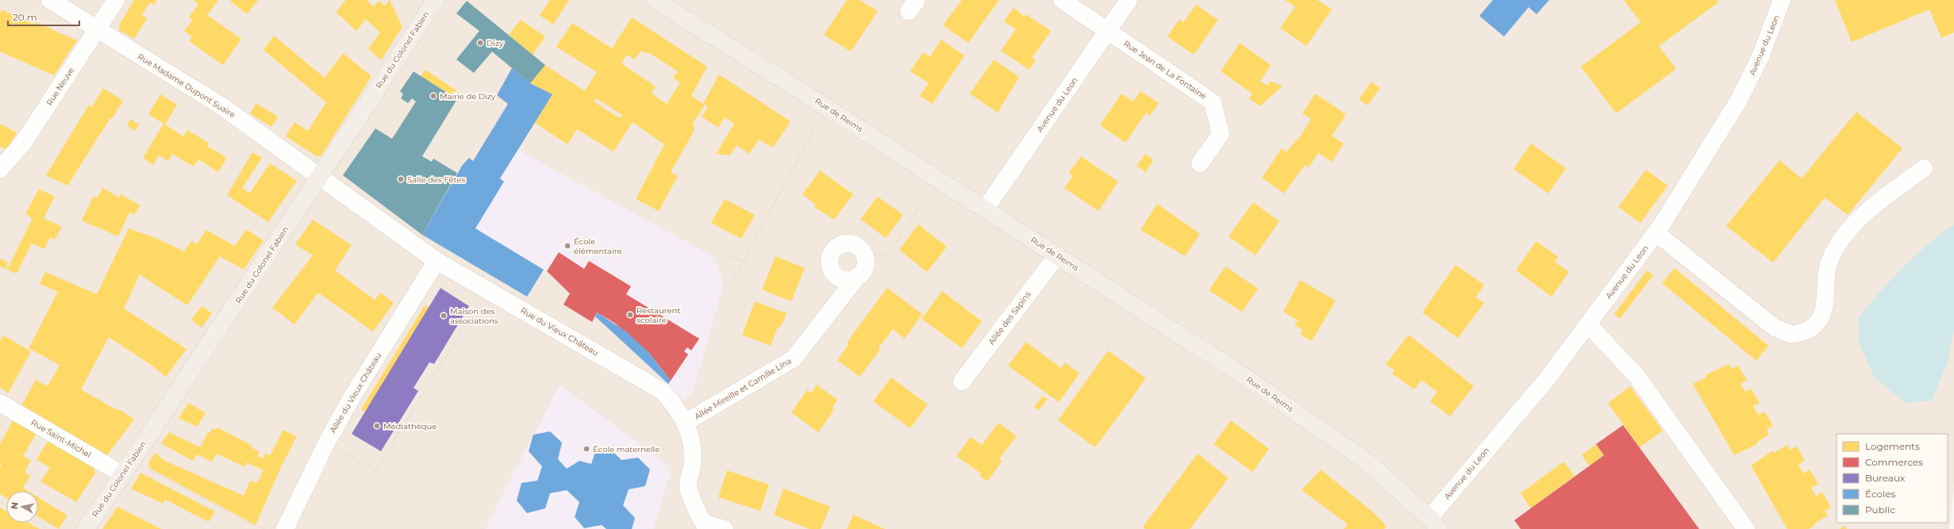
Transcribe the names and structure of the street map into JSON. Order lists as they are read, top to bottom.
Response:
{
  "streets": {
    "main road": ["Rue du Colonel Fabien", "Rue de Reims"],
    "street": [
      "Avenue du Leon",
      "Rue Jean de La Fontaine",
      "Rue Madame Dupont Suaire",
      "Rue Neuve",
      "Allée des Sapins",
      "Rue du Vieux Château",
      "Allée Mireille et Camille Lina",
      "Allée du Vieux Château",
      "Rue Saint-Michel"
    ]
  },
  "crossings": [
    ["Avenue du Leon", "Rue Jean de La Fontaine"],
    ["Avenue du Leon", "Rue de Reims"],
    ["Rue du Colonel Fabien", "Rue Madame Dupont Suaire"],
    ["Rue du Colonel Fabien", "Rue du Vieux Château"],
    ["Rue du Colonel Fabien", "Rue Saint-Michel"],
    ["Rue Madame Dupont Suaire", "Rue Neuve"],
    ["Rue Madame Dupont Suaire", "Rue du Vieux Château"],
    ["Rue de Reims", "Allée des Sapins"],
    ["Rue du Vieux Château", "Allée Mireille et Camille Lina"],
    ["Rue du Vieux Château", "Allée du Vieux Château"]
  ],
  "places": [
    "Dizy",
    "Mairie de Dizy",
    "Salle des Fêtes",
    "École élémentaire",
    "Restaurent scolaire",
    "Maison des associations",
    "Médiathèque",
    "École maternelle"
  ],
  "legend": [
    "Logements",
    "Commerces",
    "Bureaux",
    "Écoles",
    "Public"
  ],
  "scale_bar": "20 m",
  "north": "left"
}
